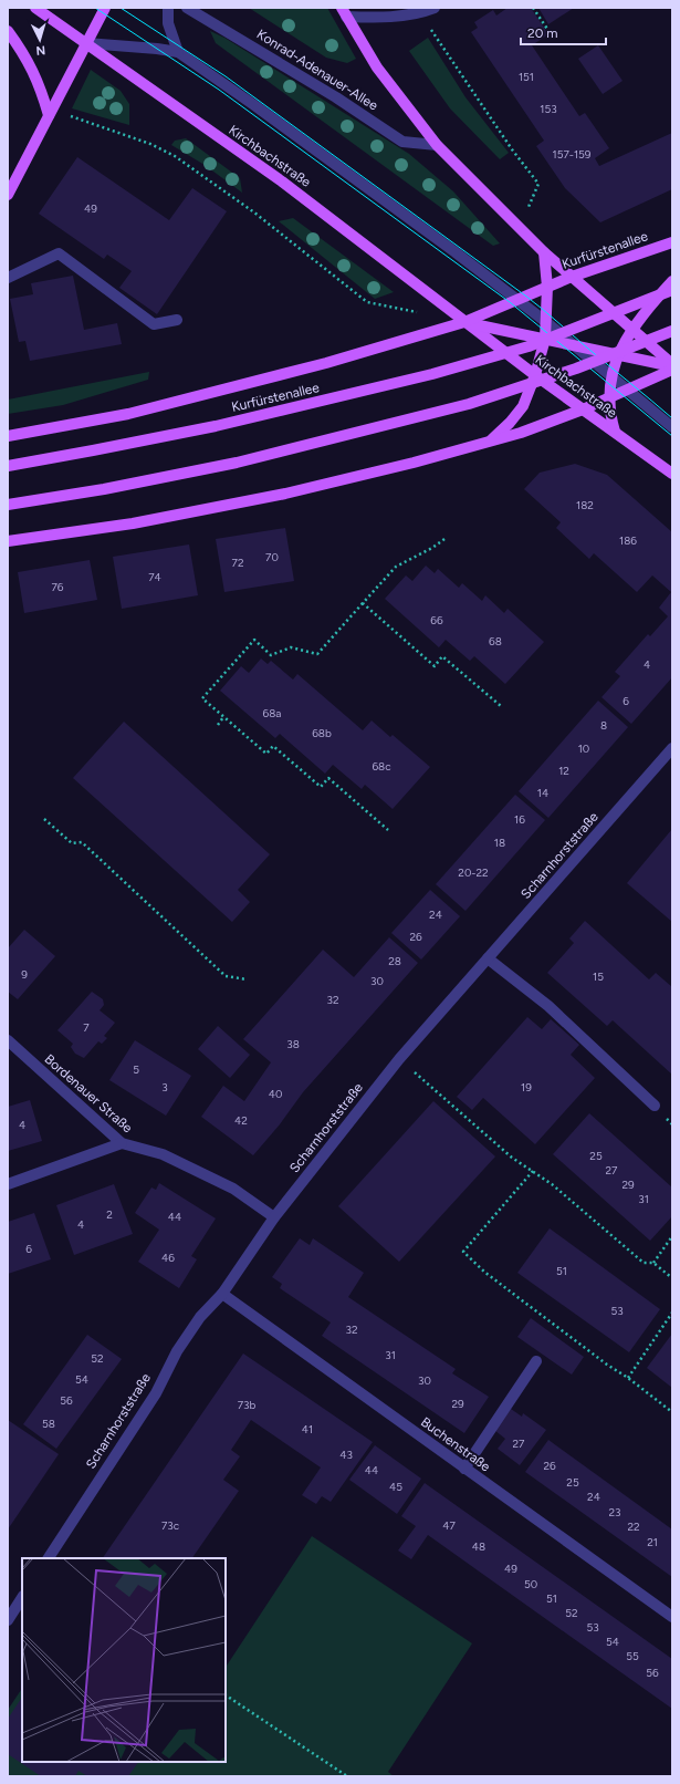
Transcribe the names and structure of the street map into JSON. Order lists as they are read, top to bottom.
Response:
{
  "streets": {
    "main road": ["Kirchbachstraße", "Kurfürstenallee"],
    "street": [
      "Konrad-Adenauer-Allee",
      "Scharnhorststraße",
      "Bordenauer Straße",
      "Buchenstraße"
    ]
  },
  "crossings": [
    ["Kirchbachstraße", "Kurfürstenallee"],
    ["Scharnhorststraße", "Bordenauer Straße"],
    ["Scharnhorststraße", "Buchenstraße"]
  ],
  "house_numbers": [
    "151",
    "153",
    "157-159",
    "49",
    "182",
    "186",
    "70",
    "72",
    "74",
    "76",
    "66",
    "68",
    "4",
    "6",
    "68a",
    "8",
    "68b",
    "10",
    "68c",
    "12",
    "14",
    "16",
    "18",
    "20-22",
    "24",
    "26",
    "28",
    "9",
    "15",
    "30",
    "32",
    "7",
    "38",
    "5",
    "3",
    "19",
    "40",
    "42",
    "4",
    "25",
    "27",
    "29",
    "31",
    "2",
    "44",
    "4",
    "6",
    "46",
    "51",
    "53",
    "32",
    "31",
    "52",
    "54",
    "30",
    "56",
    "29",
    "73b",
    "58",
    "41",
    "27",
    "43",
    "26",
    "44",
    "25",
    "45",
    "24",
    "23",
    "73c",
    "47",
    "22",
    "21",
    "48",
    "49",
    "50",
    "51",
    "52",
    "53",
    "54",
    "55",
    "56"
  ],
  "scale_bar": "20 m",
  "north": "bottom"
}
